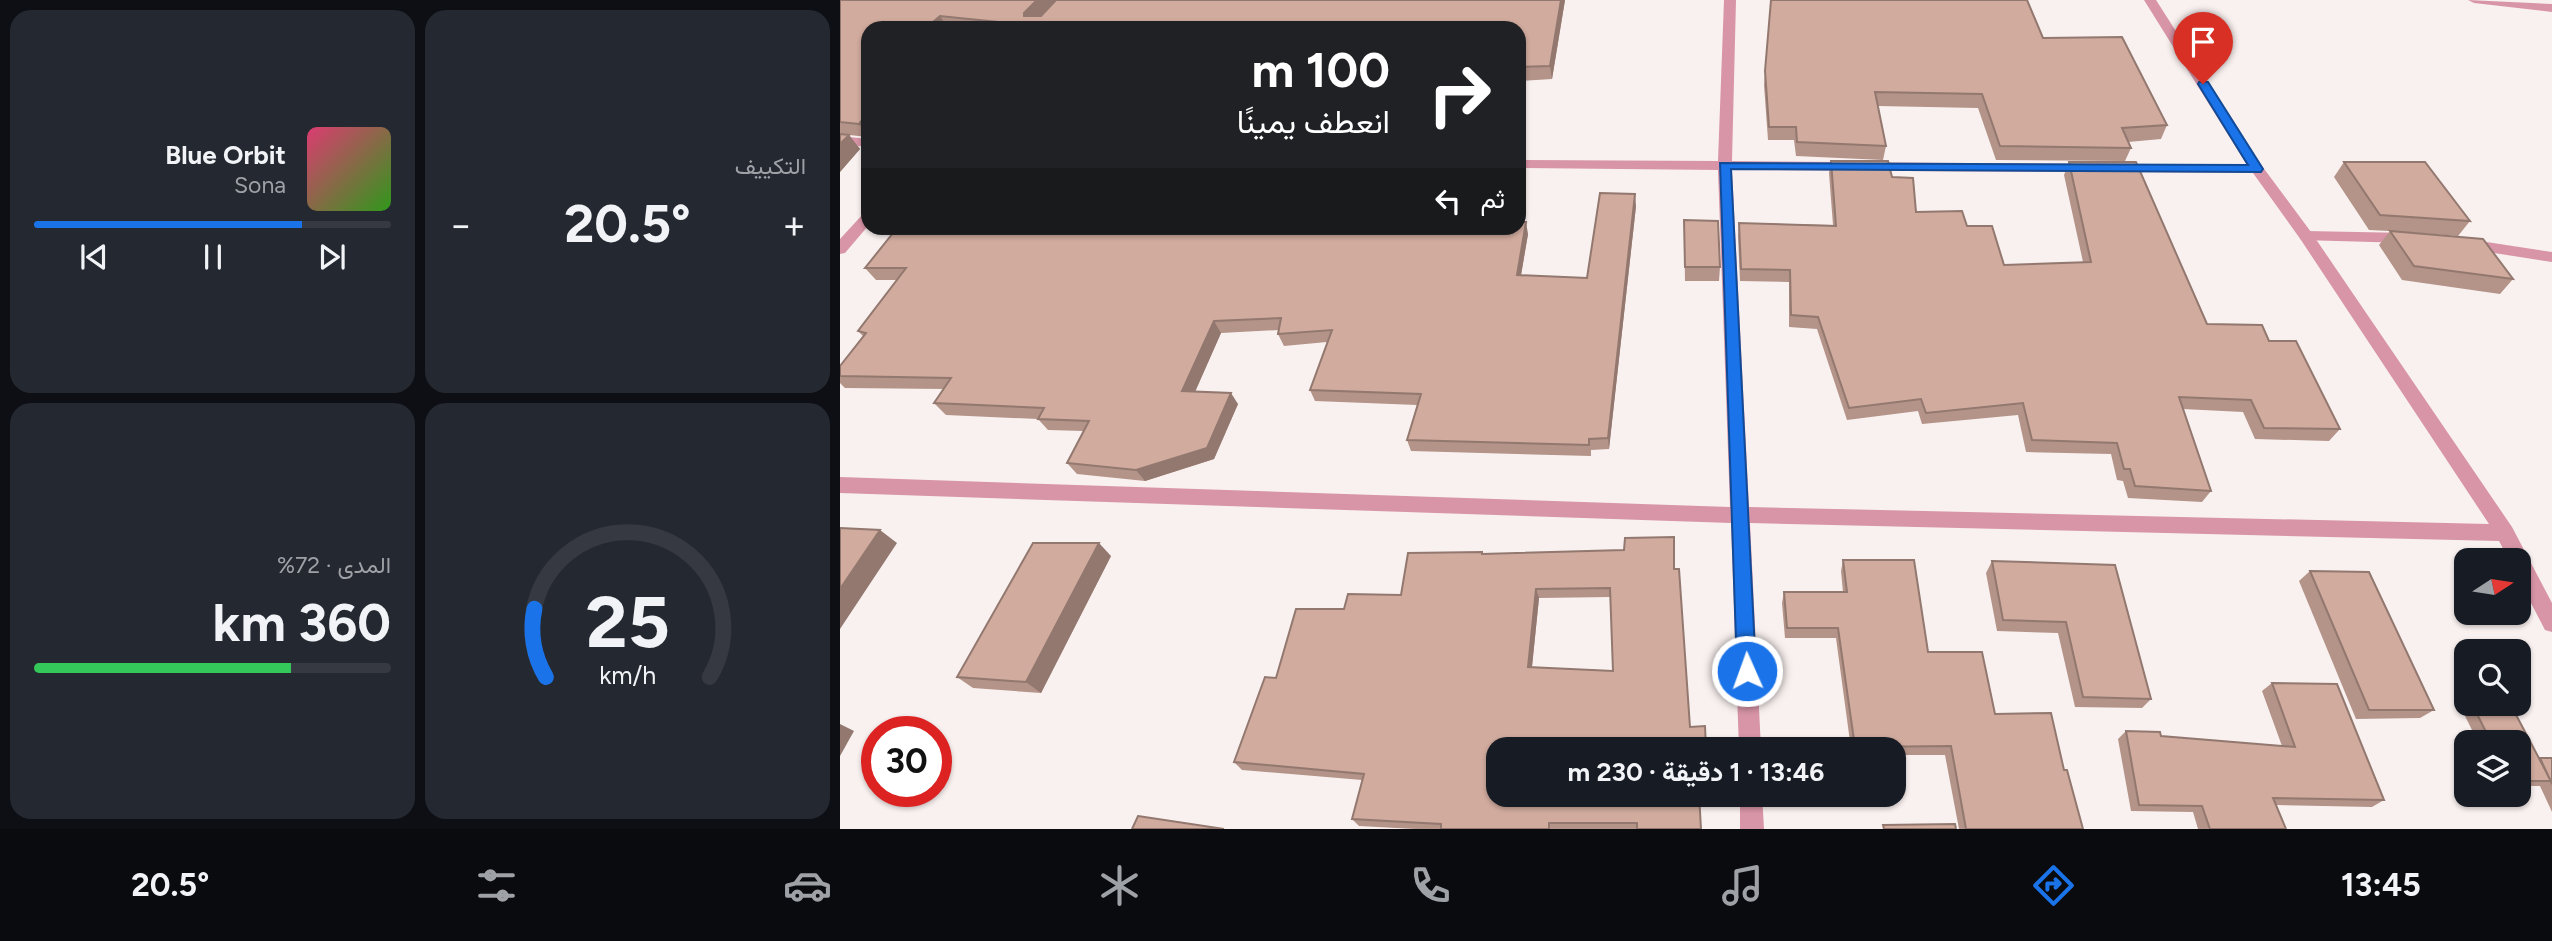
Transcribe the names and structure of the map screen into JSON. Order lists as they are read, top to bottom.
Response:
{
  "north": "right",
  "page": {
    "tile": [
      "التكييف",
      ["المدى · 72%", "360 km"]
    ],
    "turn": ["100 m", "انعطف يمينًا"],
    "song": ["Blue Orbit", "Sona"],
    "then": "ثم",
    "heat": ["−", "20.5°", "+"],
    "limit": "30",
    "trip": "13:46 · 1 دقيقة · 230 m",
    "tabs": ["13:45", "20.5°"],
    "gauge": ["25", "km/h"]
  }
}
